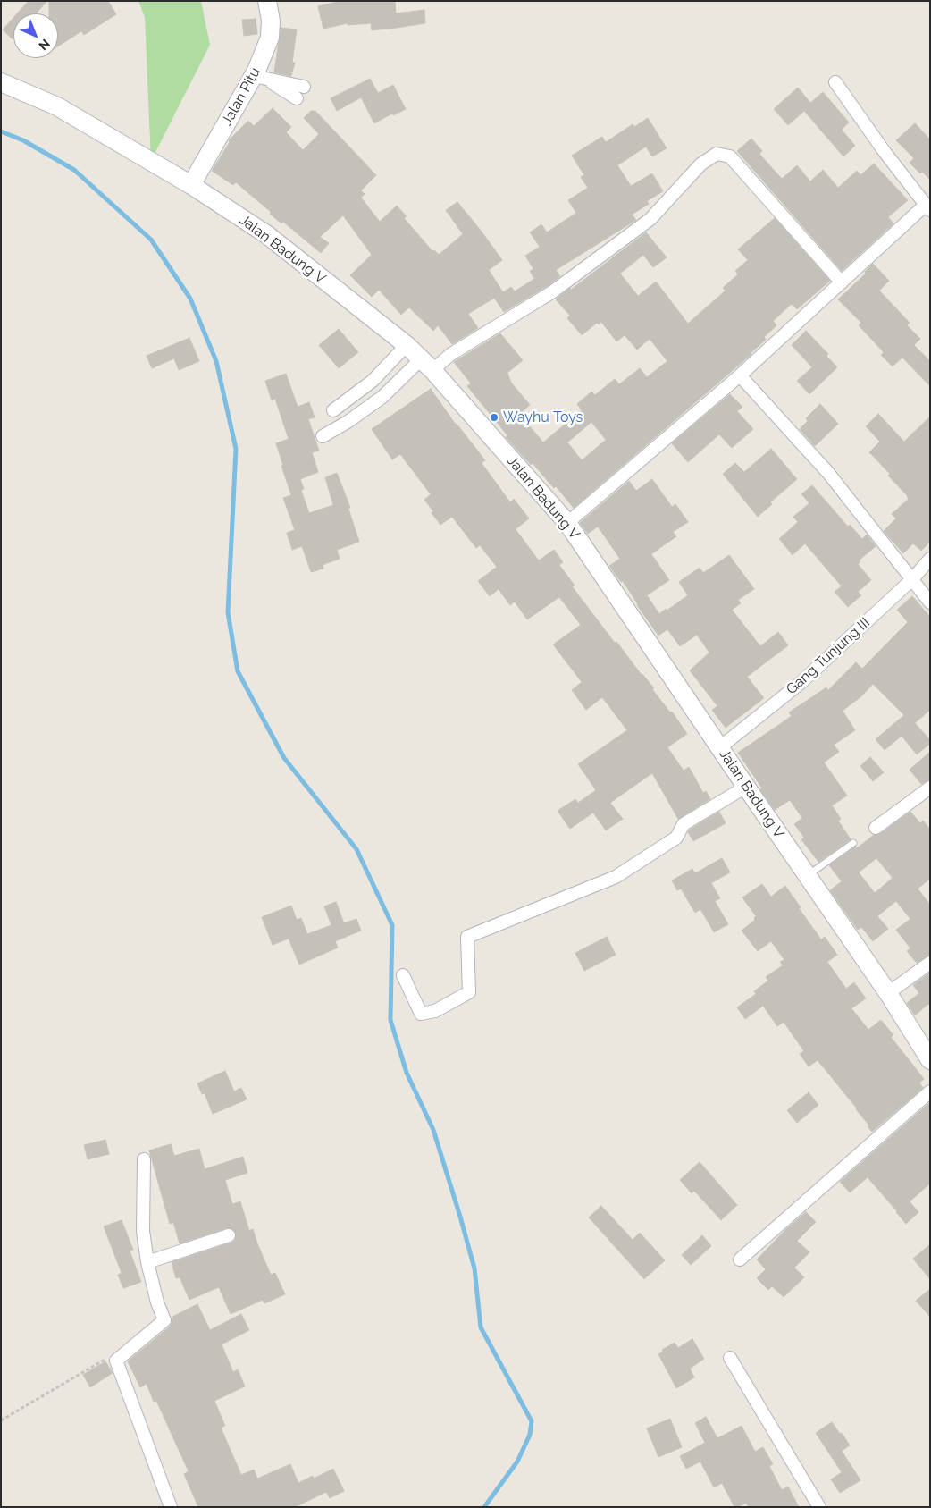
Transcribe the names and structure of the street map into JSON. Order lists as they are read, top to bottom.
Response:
{
  "streets": {
    "main road": ["Jalan Pitu", "Jalan Badung V"],
    "street": ["Gang Tunjung III"]
  },
  "crossings": [
    ["Jalan Pitu", "Jalan Badung V"],
    ["Jalan Badung V", "Gang Tunjung III"]
  ],
  "places": ["Wayhu Toys"],
  "north": "bottom right"
}
